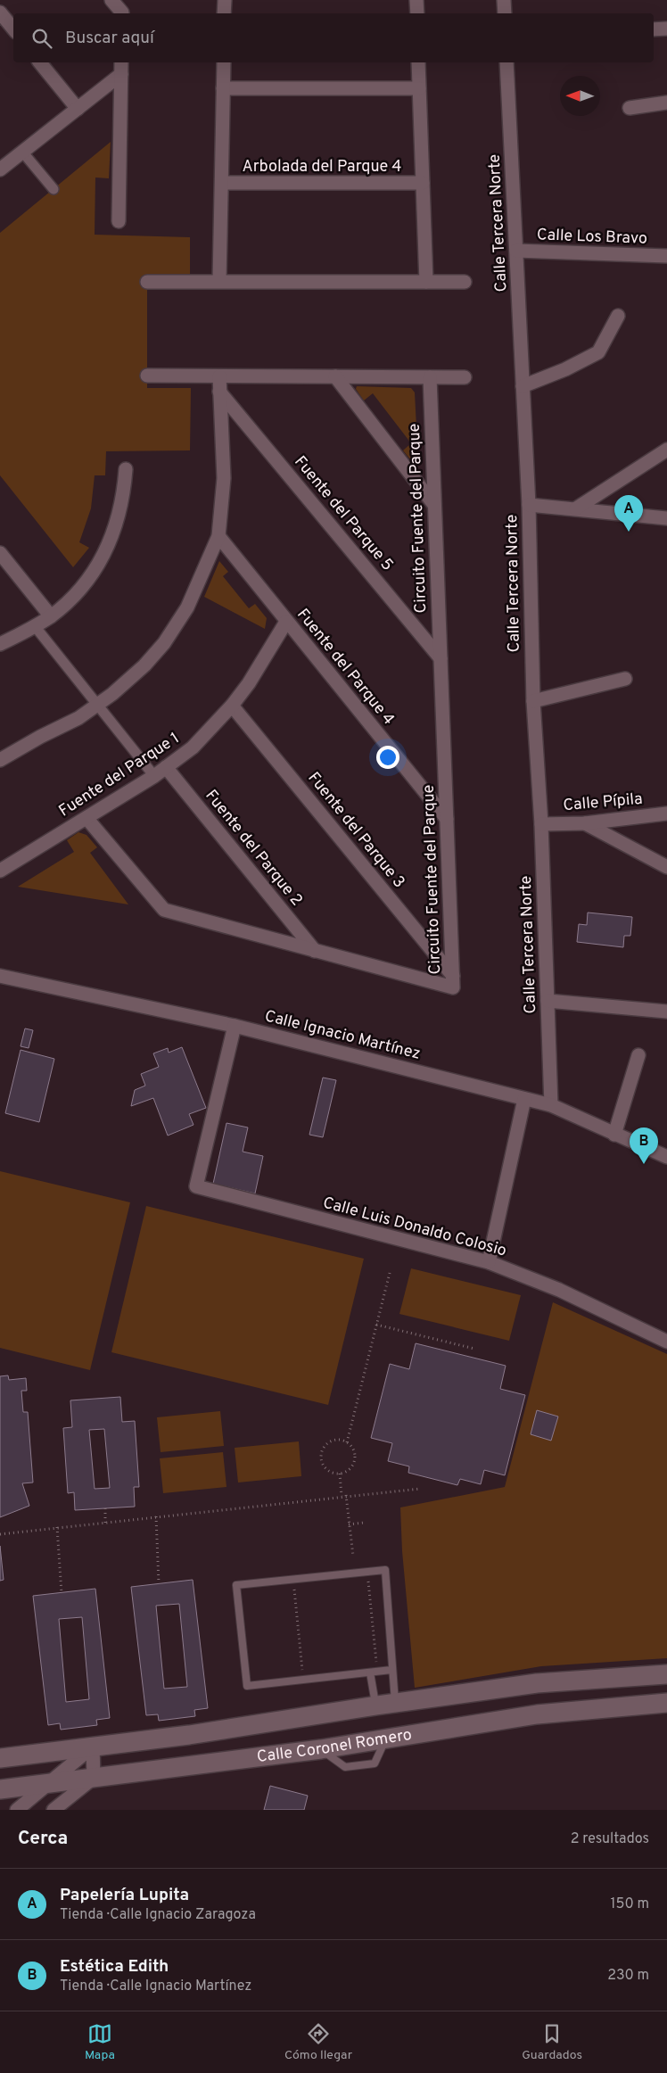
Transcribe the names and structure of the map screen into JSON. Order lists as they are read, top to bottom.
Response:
{
  "streets": {
    "main road": ["Calle Coronel Romero"],
    "street": [
      "Arbolada del Parque 4",
      "Calle Tercera Norte",
      "Calle Los Bravo",
      "Fuente del Parque 5",
      "Circuito Fuente del Parque",
      "Fuente del Parque 4",
      "Fuente del Parque 1",
      "Calle Pípila",
      "Fuente del Parque 3",
      "Fuente del Parque 2",
      "Calle Ignacio Martínez",
      "Calle Luis Donaldo Colosio"
    ]
  },
  "crossings": [
    ["Calle Tercera Norte", "Calle Los Bravo"],
    ["Calle Tercera Norte", "Calle Pípila"],
    ["Calle Tercera Norte", "Calle Ignacio Martínez"],
    ["Fuente del Parque 5", "Circuito Fuente del Parque"],
    ["Circuito Fuente del Parque", "Fuente del Parque 4"],
    ["Circuito Fuente del Parque", "Fuente del Parque 1"],
    ["Circuito Fuente del Parque", "Fuente del Parque 3"],
    ["Circuito Fuente del Parque", "Fuente del Parque 2"],
    ["Fuente del Parque 4", "Fuente del Parque 1"],
    ["Fuente del Parque 1", "Fuente del Parque 3"],
    ["Fuente del Parque 1", "Fuente del Parque 2"],
    ["Calle Ignacio Martínez", "Calle Luis Donaldo Colosio"]
  ],
  "north": "left",
  "page": {
    "search": "Buscar aquí",
    "pins": ["A", "B"],
    "heading": ["Cerca", "2 resultados"],
    "list": [
      {
        "mark": "A",
        "name": "Papelería Lupita",
        "note": "Tienda · Calle Ignacio Zaragoza",
        "value": "150 m"
      },
      {
        "mark": "B",
        "name": "Estética Edith",
        "note": "Tienda · Calle Ignacio Martínez",
        "value": "230 m"
      }
    ],
    "nav": ["Mapa", "Cómo llegar", "Guardados"]
  }
}
